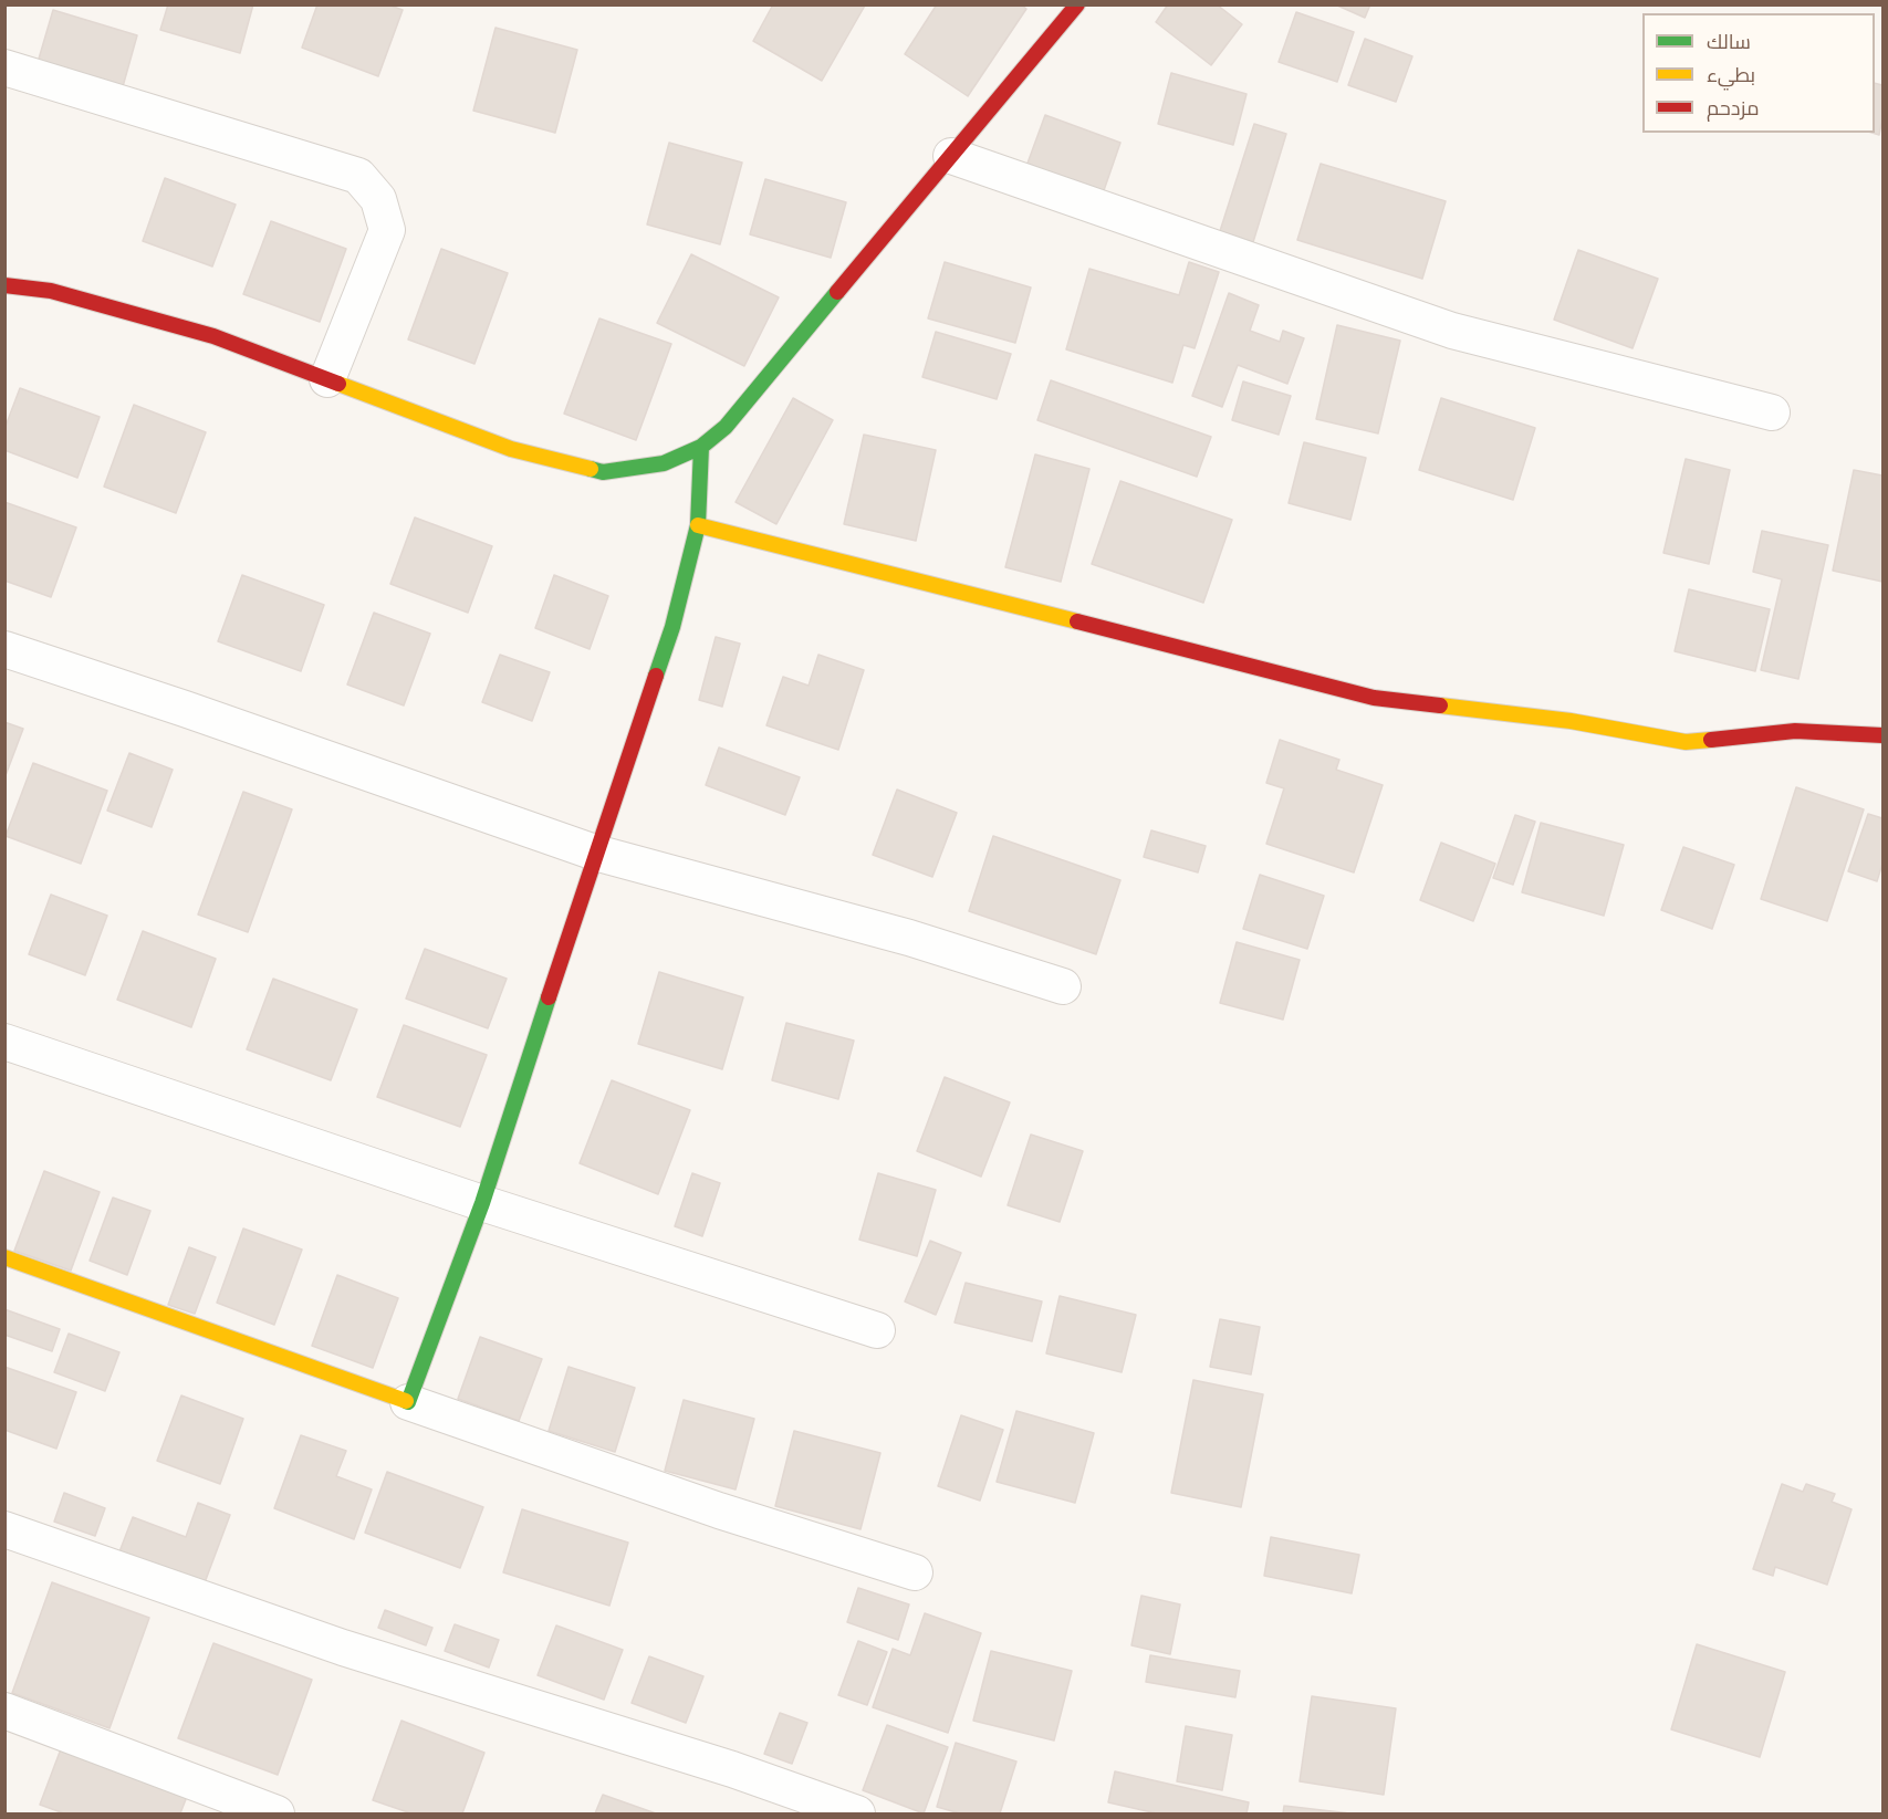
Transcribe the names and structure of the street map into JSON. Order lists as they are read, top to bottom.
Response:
{
  "legend": ["سالك", "بطيء", "مزدحم"]
}
